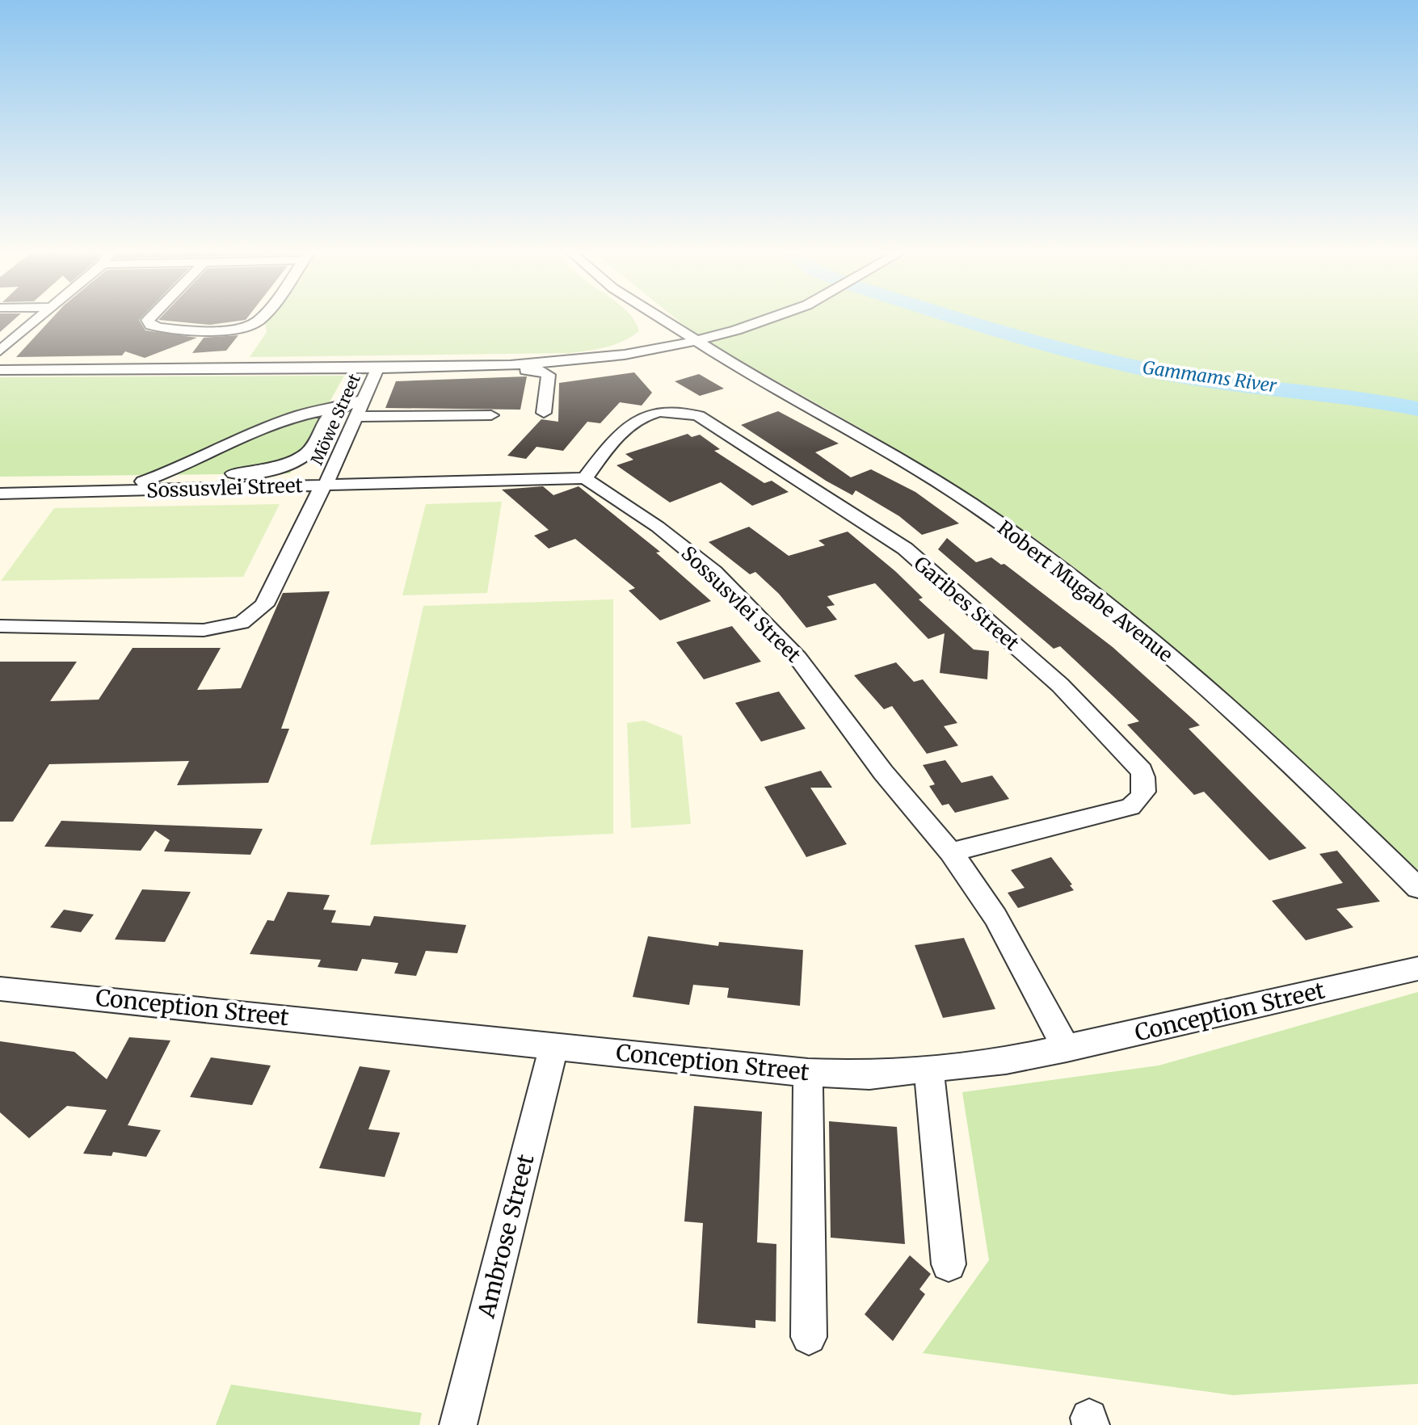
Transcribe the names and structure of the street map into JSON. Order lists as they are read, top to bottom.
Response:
{
  "streets": {
    "street": [
      "Möwe Street",
      "Sossusvlei Street",
      "Robert Mugabe Avenue",
      "Garibes Street",
      "Conception Street",
      "Ambrose Street"
    ]
  },
  "crossings": [
    ["Möwe Street", "Sossusvlei Street"],
    ["Sossusvlei Street", "Garibes Street"],
    ["Sossusvlei Street", "Conception Street"],
    ["Conception Street", "Ambrose Street"]
  ],
  "water": ["Gammams River"]
}
